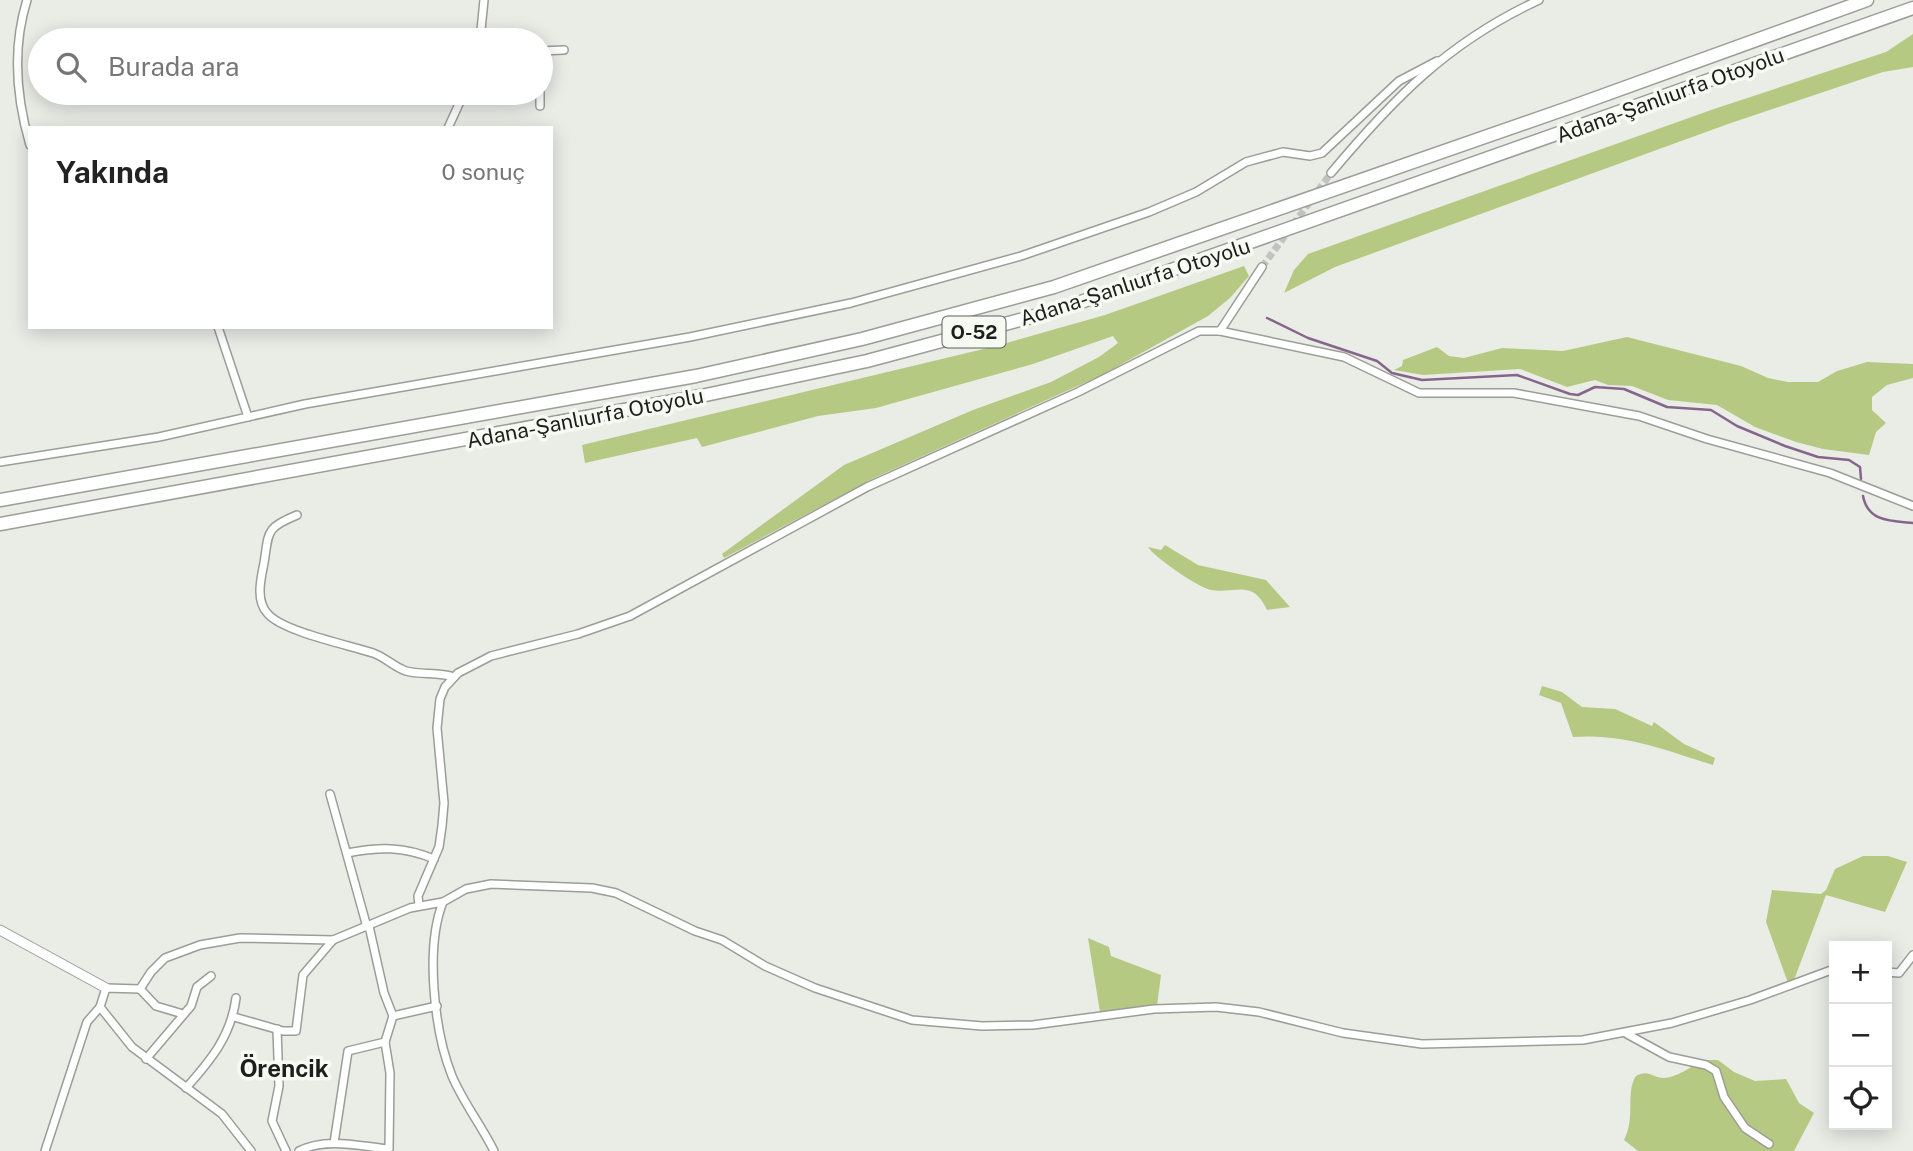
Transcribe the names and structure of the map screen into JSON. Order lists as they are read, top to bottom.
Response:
{
  "streets": {
    "highway": ["Adana-Şanlıurfa Otoyolu", "O-52"]
  },
  "districts": ["Örencik"],
  "page": {
    "search": "Burada ara",
    "heading": ["Yakında", "0 sonuç"],
    "map_buttons": ["+", "−"]
  }
}
